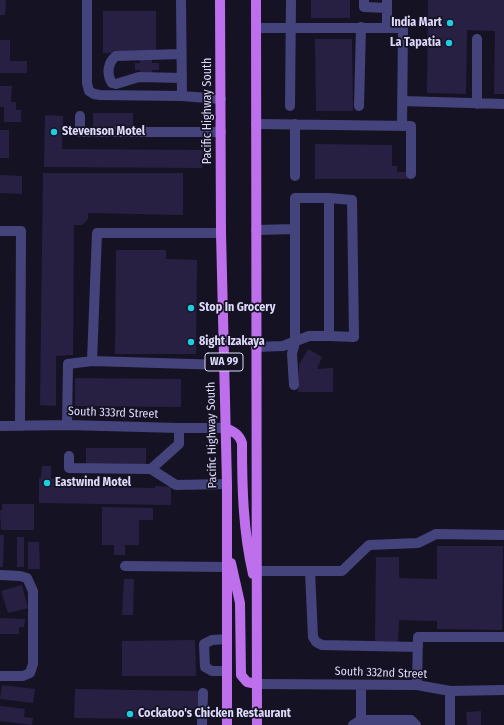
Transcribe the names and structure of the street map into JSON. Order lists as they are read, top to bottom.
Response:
{
  "streets": {
    "main road": ["Pacific Highway South", "WA 99"],
    "street": ["South 333rd Street", "South 332nd Street"]
  },
  "crossings": [
    ["Pacific Highway South", "South 333rd Street"],
    ["WA 99", "South 332nd Street"]
  ],
  "places": [
    "India Mart",
    "La Tapatia",
    "Stevenson Motel",
    "Stop In Grocery",
    "8ight Izakaya",
    "Eastwind Motel",
    "Cockatoo's Chicken Restaurant"
  ]
}
